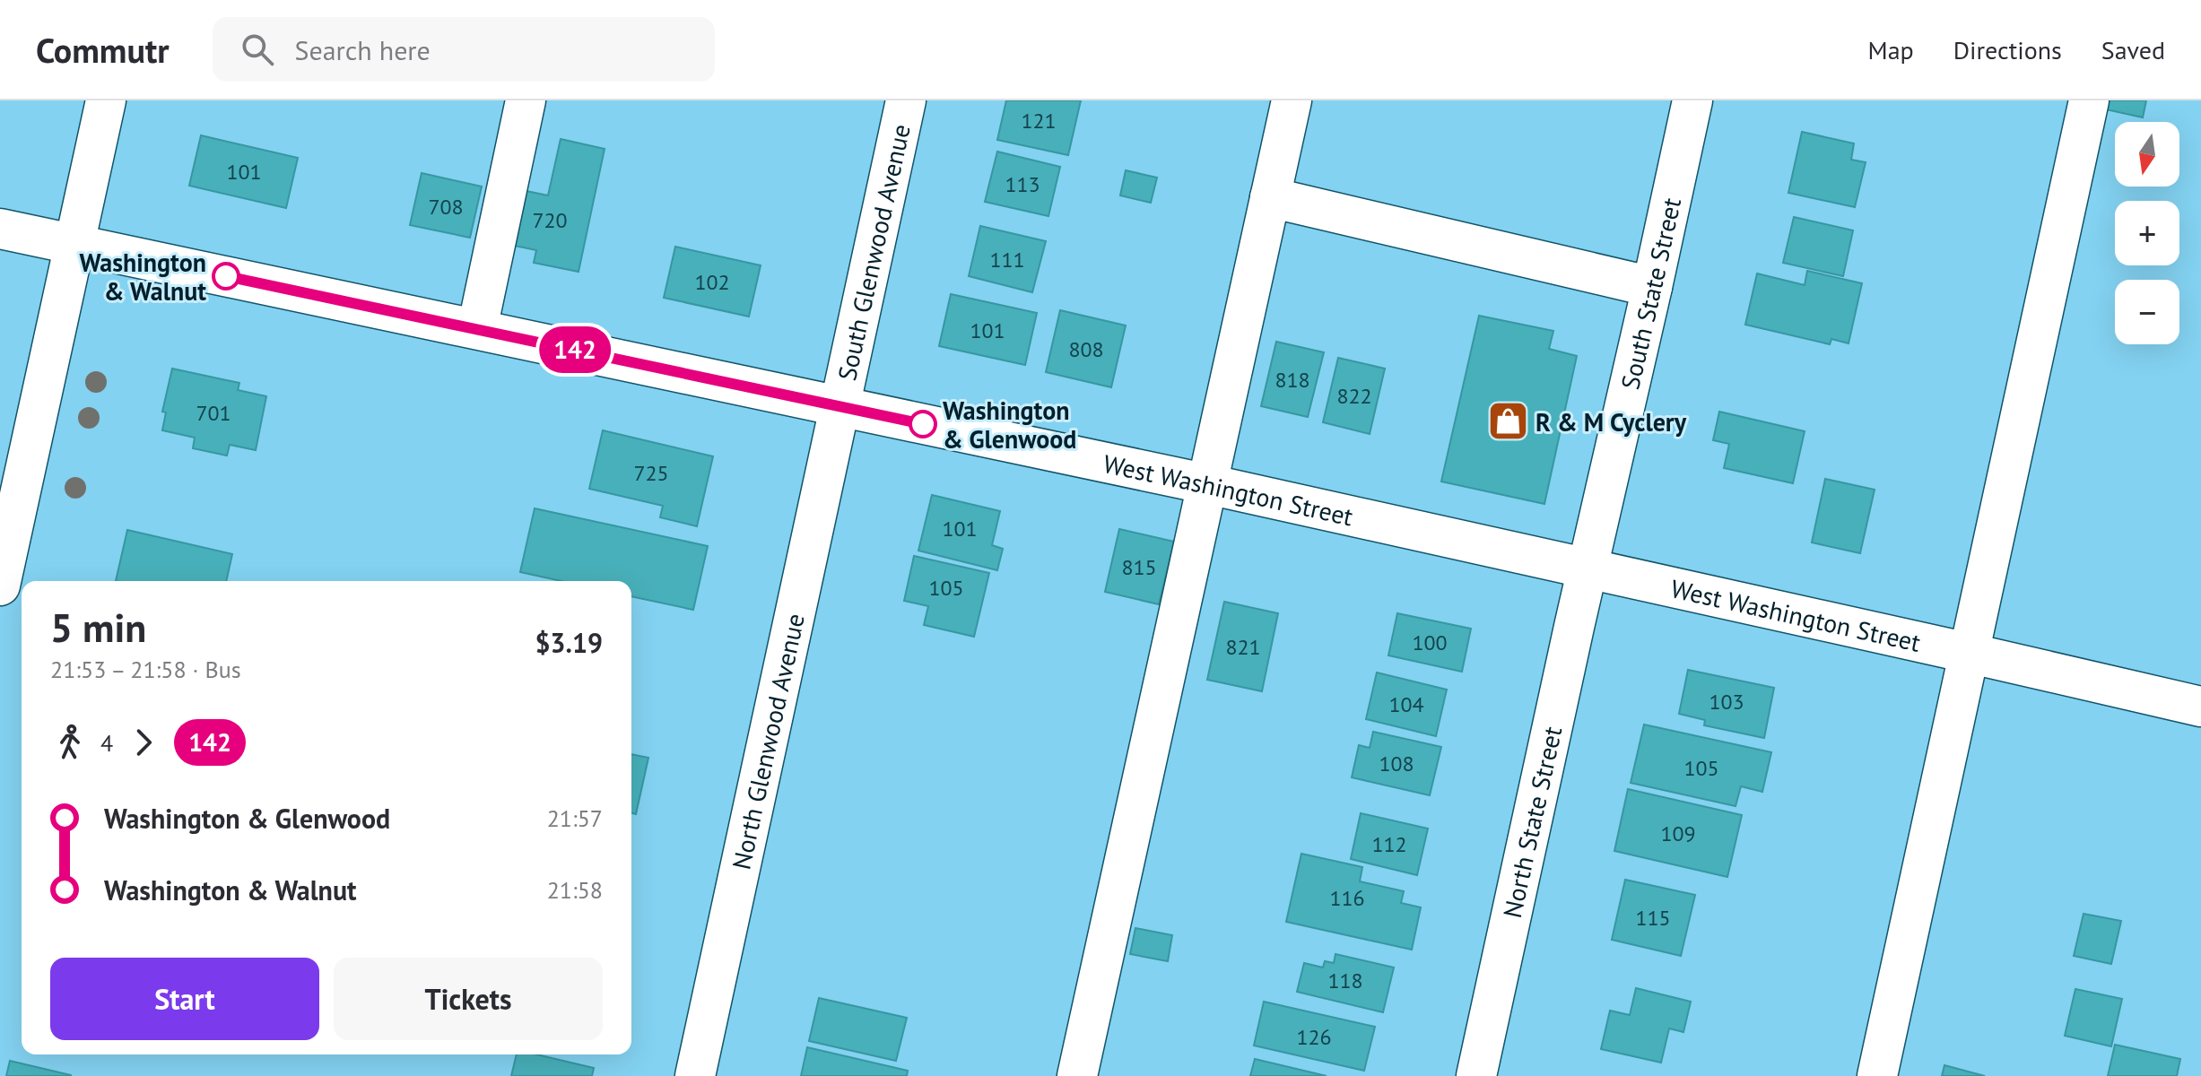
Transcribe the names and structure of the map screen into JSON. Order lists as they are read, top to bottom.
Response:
{
  "streets": {
    "street": [
      "South Glenwood Avenue",
      "South State Street",
      "West Washington Street",
      "North Glenwood Avenue",
      "North State Street"
    ]
  },
  "crossings": [
    ["South Glenwood Avenue", "West Washington Street"],
    ["South Glenwood Avenue", "North Glenwood Avenue"],
    ["South State Street", "West Washington Street"],
    ["South State Street", "North State Street"],
    ["West Washington Street", "North Glenwood Avenue"],
    ["West Washington Street", "North State Street"]
  ],
  "places": {
    "other": ["Washington & Walnut", "Washington & Glenwood"],
    "shop": ["R & M Cyclery"]
  },
  "lines": ["bus line 142"],
  "house_numbers": [
    "121",
    "101",
    "113",
    "708",
    "720",
    "111",
    "102",
    "101",
    "808",
    "818",
    "822",
    "701",
    "725",
    "101",
    "815",
    "105",
    "100",
    "821",
    "103",
    "104",
    "108",
    "105",
    "109",
    "112",
    "116",
    "115",
    "118",
    "126"
  ],
  "north": "bottom",
  "page": {
    "header": "Commutr",
    "search": "Search here",
    "nav": ["Map", "Directions", "Saved"],
    "on_map": "142",
    "map_buttons": ["+", "−"],
    "heading": ["5 min", "21:53 – 21:58 · Bus", "$3.19"],
    "legs": ["4", "142"],
    "list": [
      {
        "name": "Washington & Glenwood",
        "value": "21:57"
      },
      {
        "name": "Washington & Walnut",
        "value": "21:58"
      }
    ],
    "buttons": ["Start", "Tickets"]
  }
}
